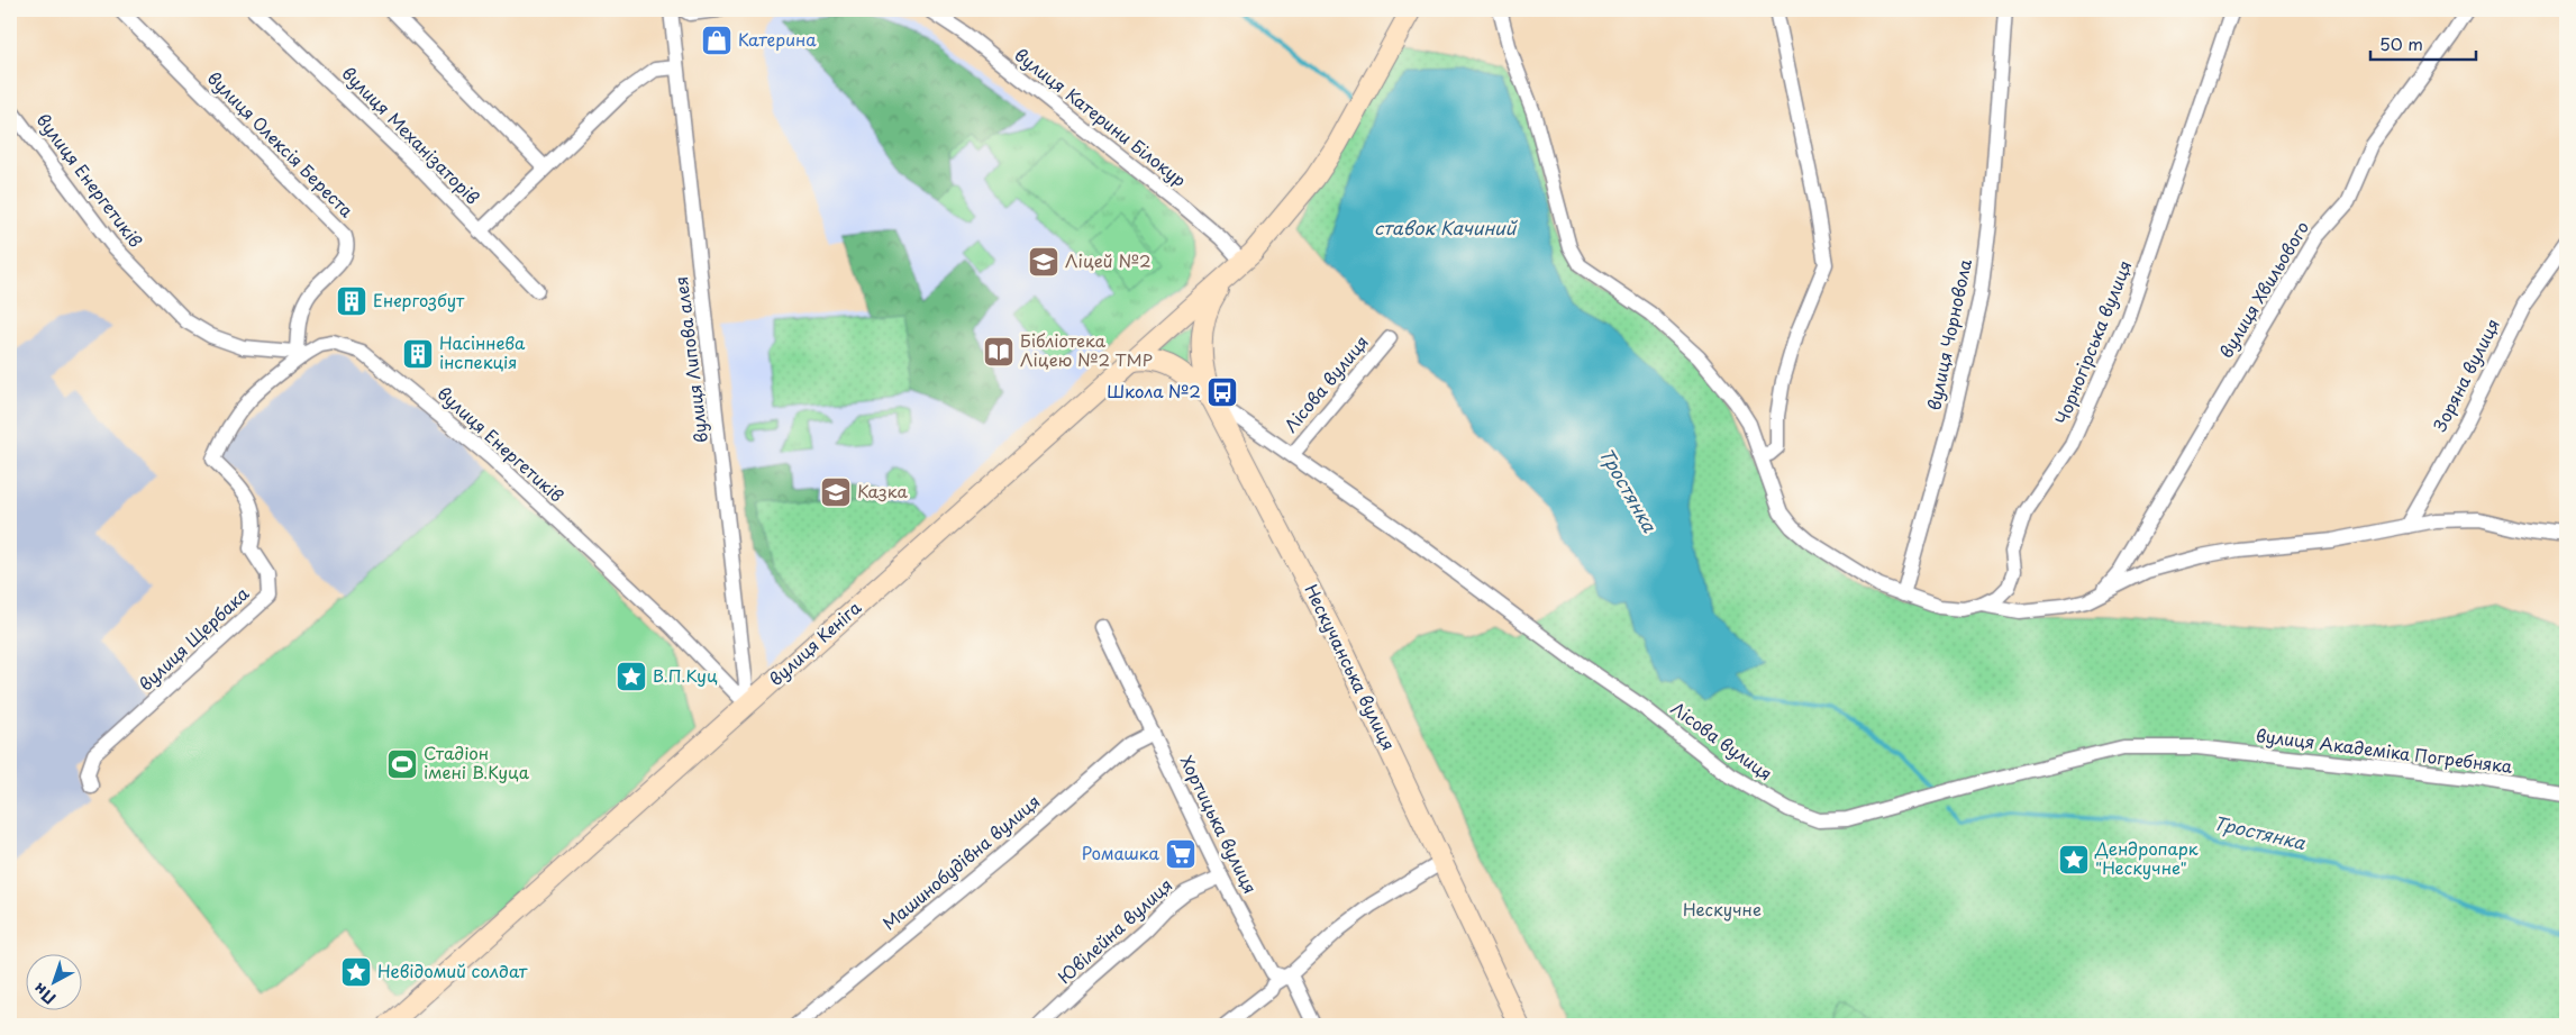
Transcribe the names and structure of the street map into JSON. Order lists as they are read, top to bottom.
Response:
{
  "streets": {
    "main road": ["вулиця Кеніга", "Нескучанська вулиця"],
    "street": [
      "вулиця Катерини Білокур",
      "вулиця Механізаторів",
      "вулиця Олексія Береста",
      "вулиця Енергетиків",
      "вулиця Хвильового",
      "вулиця Чорновола",
      "Чорногірська вулиця",
      "вулиця Липова алея",
      "Зоряна вулиця",
      "Лісова вулиця",
      "вулиця Щербака",
      "вулиця Академіка Погребняка",
      "Хортицька вулиця",
      "Машинобудівна вулиця",
      "Ювілейна вулиця"
    ]
  },
  "crossings": [
    ["вулиця Катерини Білокур", "вулиця Кеніга"],
    ["вулиця Олексія Береста", "вулиця Енергетиків"],
    ["вулиця Олексія Береста", "вулиця Щербака"],
    ["вулиця Енергетиків", "вулиця Липова алея"],
    ["вулиця Енергетиків", "вулиця Щербака"],
    ["вулиця Енергетиків", "вулиця Кеніга"],
    ["вулиця Липова алея", "вулиця Кеніга"],
    ["Лісова вулиця", "Нескучанська вулиця"],
    ["Лісова вулиця", "вулиця Академіка Погребняка"],
    ["вулиця Кеніга", "Нескучанська вулиця"],
    ["Хортицька вулиця", "Машинобудівна вулиця"],
    ["Хортицька вулиця", "Ювілейна вулиця"]
  ],
  "water": ["ставок Качиний", "Тростянка"],
  "parks": ["Нескучне"],
  "places": {
    "shop": ["Катерина"],
    "school or university": ["Ліцей №2", "Казка"],
    "building": ["Енергозбут", "Насіннева інспекція"],
    "library": ["Бібліотека Ліцею №2 ТМР"],
    "bus stop": ["Школа №2"],
    "place": ["В.П.Куц", "Дендропарк \"Нескучне\"", "Невідомий солдат"],
    "sports": ["Стадіон імені В.Куца"],
    "supermarket": ["Ромашка"]
  },
  "scale_bar": "50 m",
  "north": "bottom left"
}
